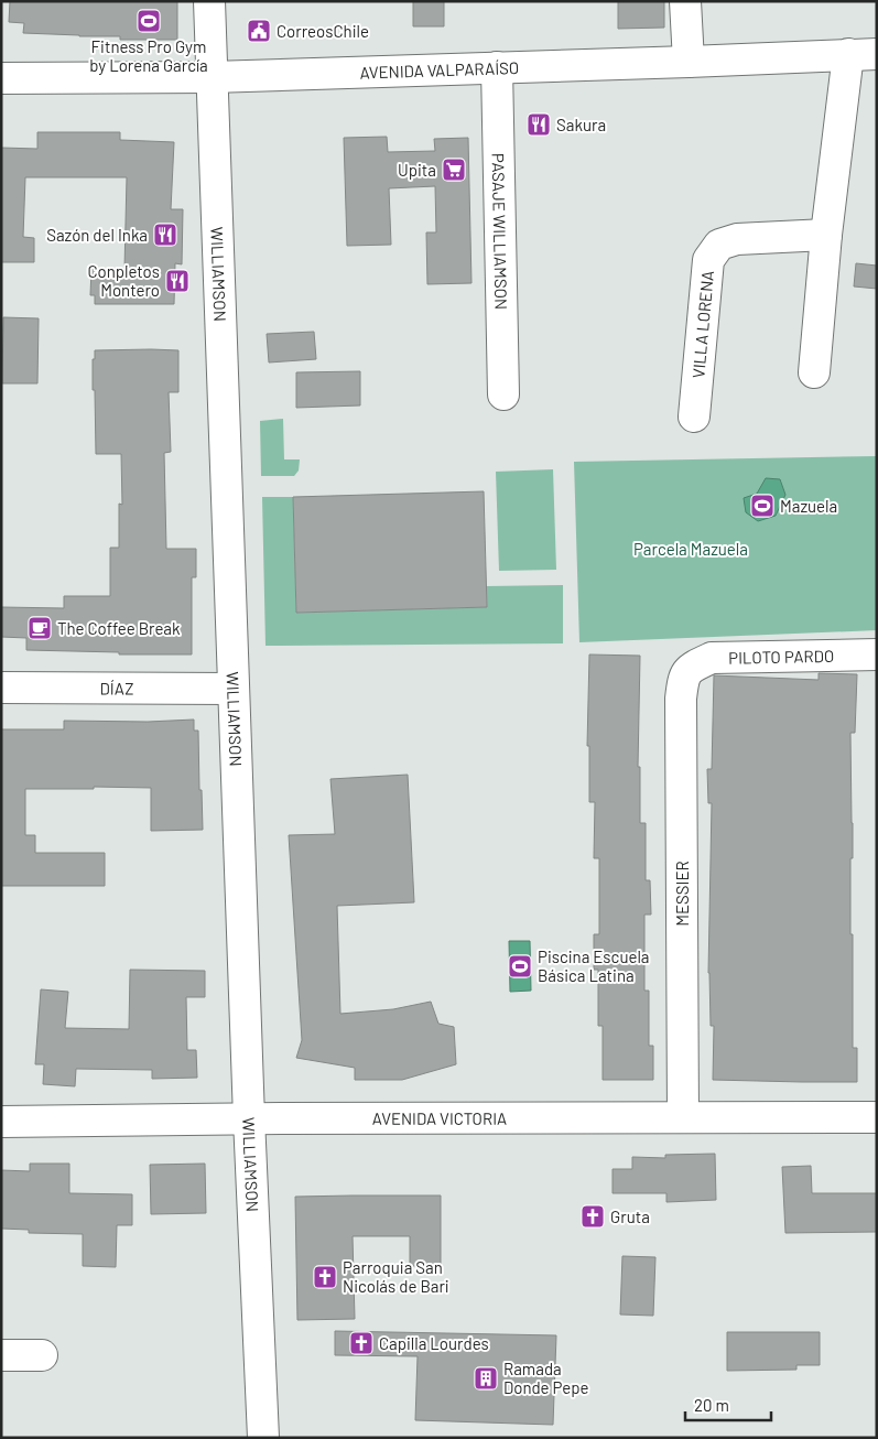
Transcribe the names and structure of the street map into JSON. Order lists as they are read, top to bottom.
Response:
{
  "streets": {
    "street": [
      "AVENIDA VALPARAÍSO",
      "PASAJE WILLIAMSON",
      "WILLIAMSON",
      "VILLA LORENA",
      "PILOTO PARDO",
      "DÍAZ",
      "MESSIER",
      "AVENIDA VICTORIA"
    ]
  },
  "crossings": [
    ["AVENIDA VALPARAÍSO", "PASAJE WILLIAMSON"],
    ["AVENIDA VALPARAÍSO", "WILLIAMSON"],
    ["WILLIAMSON", "DÍAZ"],
    ["WILLIAMSON", "AVENIDA VICTORIA"],
    ["PILOTO PARDO", "MESSIER"],
    ["MESSIER", "AVENIDA VICTORIA"]
  ],
  "parks": ["Parcela Mazuela"],
  "places": {
    "sports": ["Fitness Pro Gym by Lorena García", "Mazuela", "Piscina Escuela Básica Latina"],
    "public building": ["CorreosChile"],
    "restaurant": ["Sakura", "Sazón del Inka", "Conpletos Montero"],
    "supermarket": ["Upita"],
    "cafe": ["The Coffee Break"],
    "church": ["Gruta", "Parroquia San Nicolás de Bari", "Capilla Lourdes"],
    "building": ["Ramada Donde Pepe"]
  },
  "scale_bar": "20 m"
}
